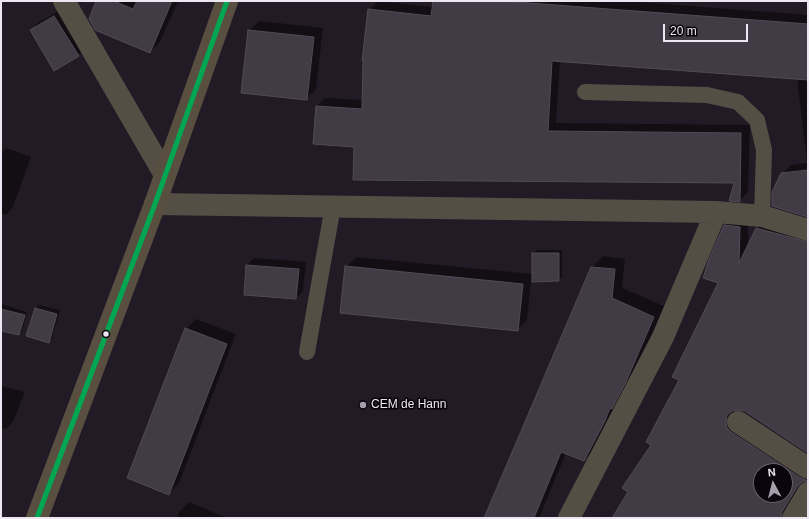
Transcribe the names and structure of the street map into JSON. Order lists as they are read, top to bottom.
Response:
{
  "places": ["CEM de Hann"],
  "scale_bar": "20 m",
  "north": "top"
}
